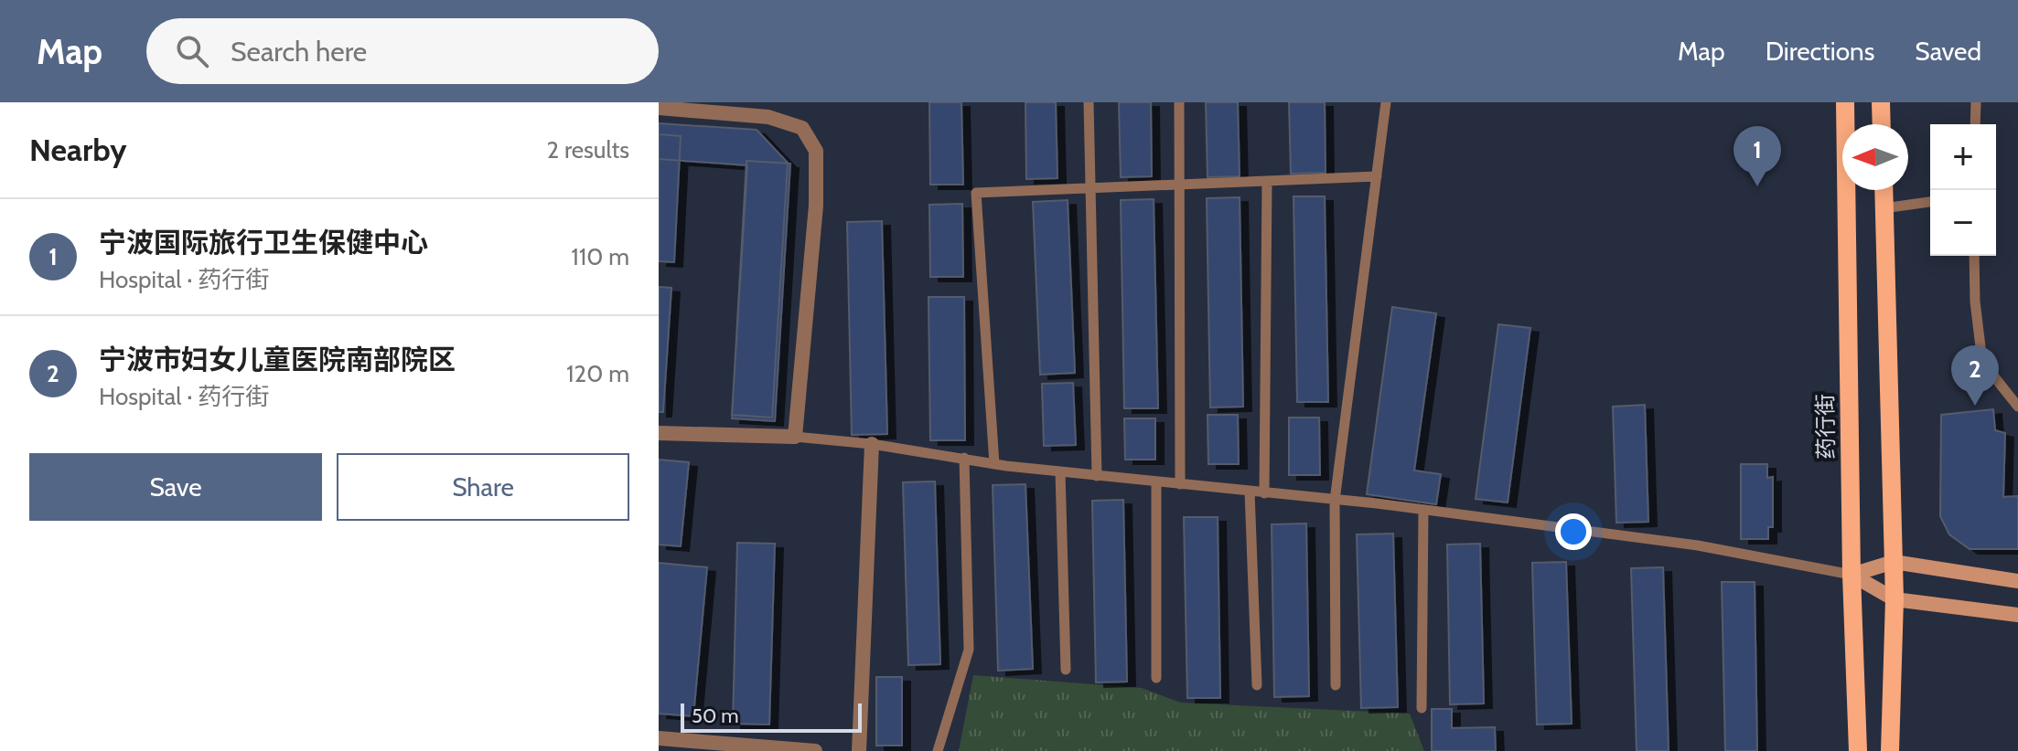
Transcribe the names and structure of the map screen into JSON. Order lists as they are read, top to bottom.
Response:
{
  "streets": {
    "main road": ["药行街"]
  },
  "scale_bar": "50 m",
  "north": "left",
  "page": {
    "header": "Map",
    "search": "Search here",
    "nav": ["Map", "Directions", "Saved"],
    "heading": ["Nearby", "2 results"],
    "map_buttons": ["+", "−"],
    "pins": ["1", "2"],
    "list": [
      {
        "mark": "1",
        "name": "宁波国际旅行卫生保健中心",
        "note": "Hospital · 药行街",
        "value": "110 m"
      },
      {
        "mark": "2",
        "name": "宁波市妇女儿童医院南部院区",
        "note": "Hospital · 药行街",
        "value": "120 m"
      }
    ],
    "buttons": ["Save", "Share"],
    "scale": "50 m"
  }
}
